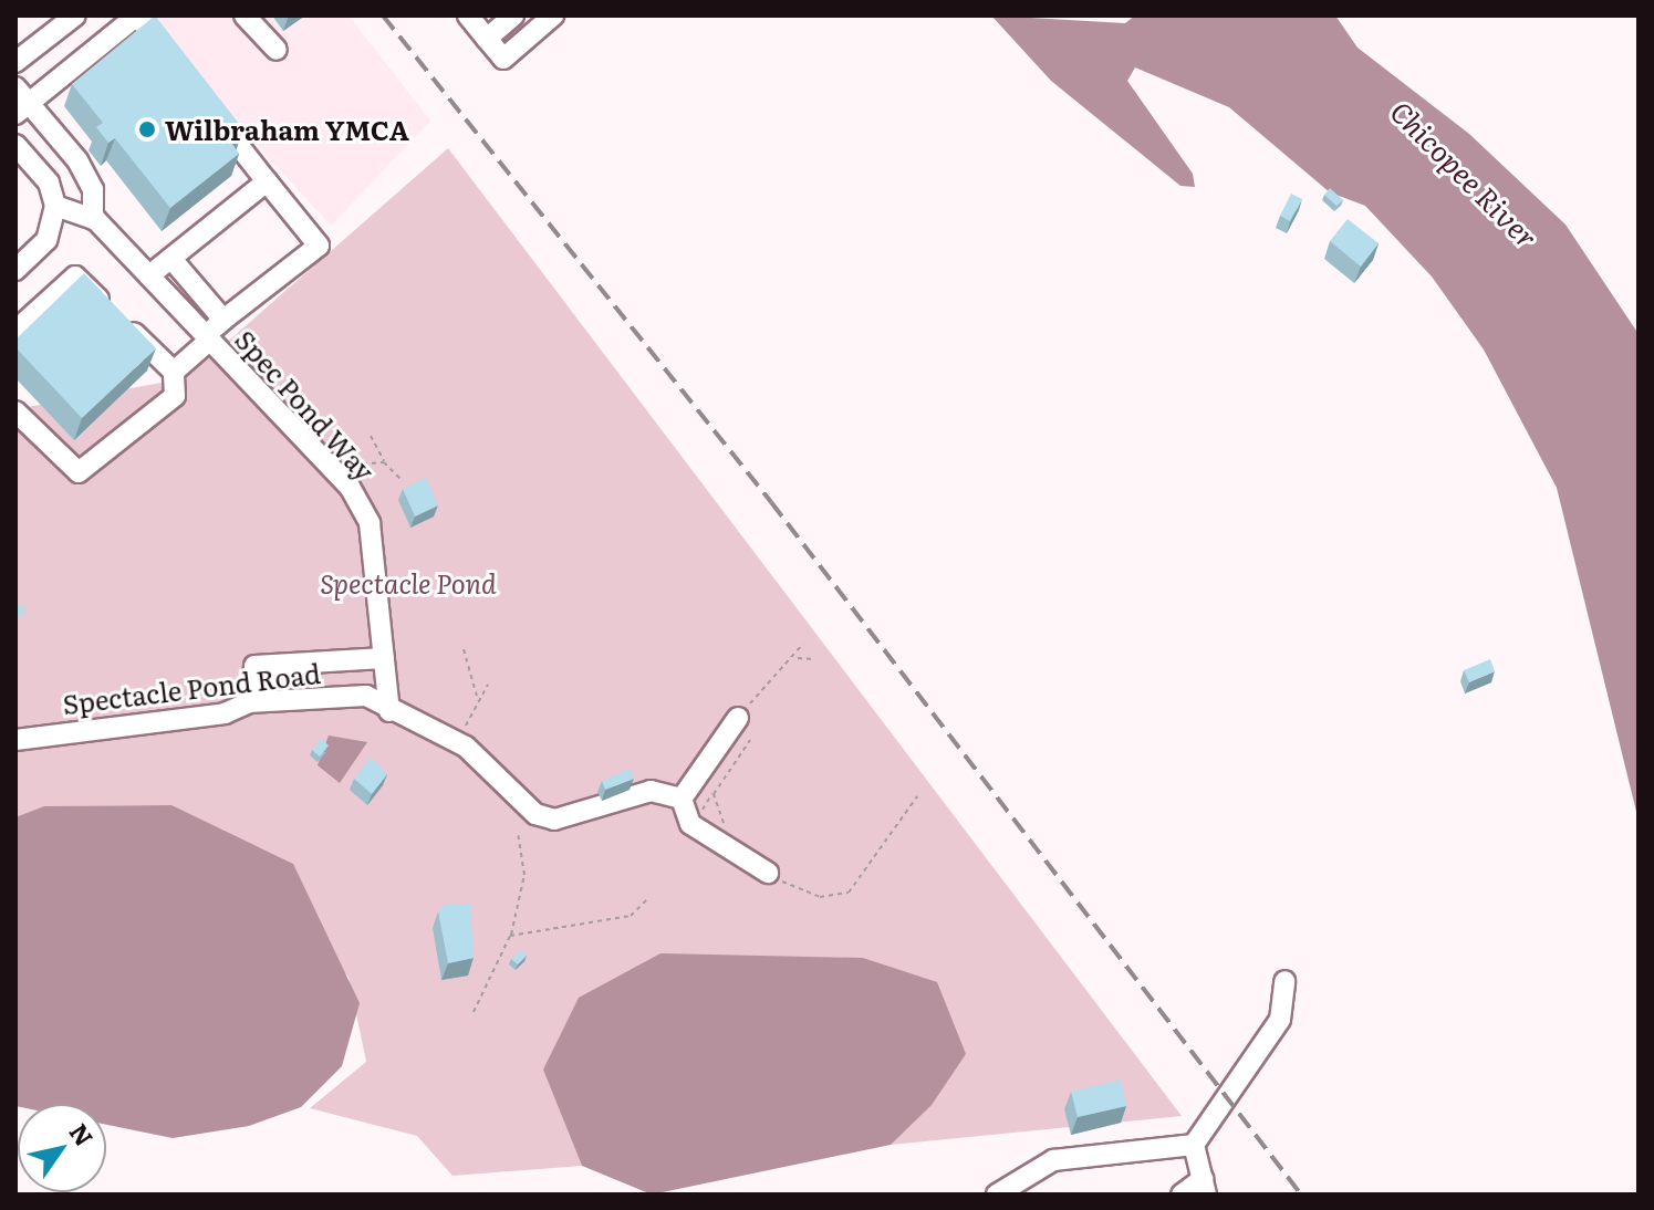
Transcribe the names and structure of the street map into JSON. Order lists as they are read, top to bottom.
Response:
{
  "streets": {
    "street": ["Spec Pond Way", "Spectacle Pond Road"]
  },
  "crossings": [
    ["Spec Pond Way", "Spectacle Pond Road"]
  ],
  "water": ["Chicopee River"],
  "parks": ["Spectacle Pond"],
  "places": ["Wilbraham YMCA"],
  "north": "top right"
}
